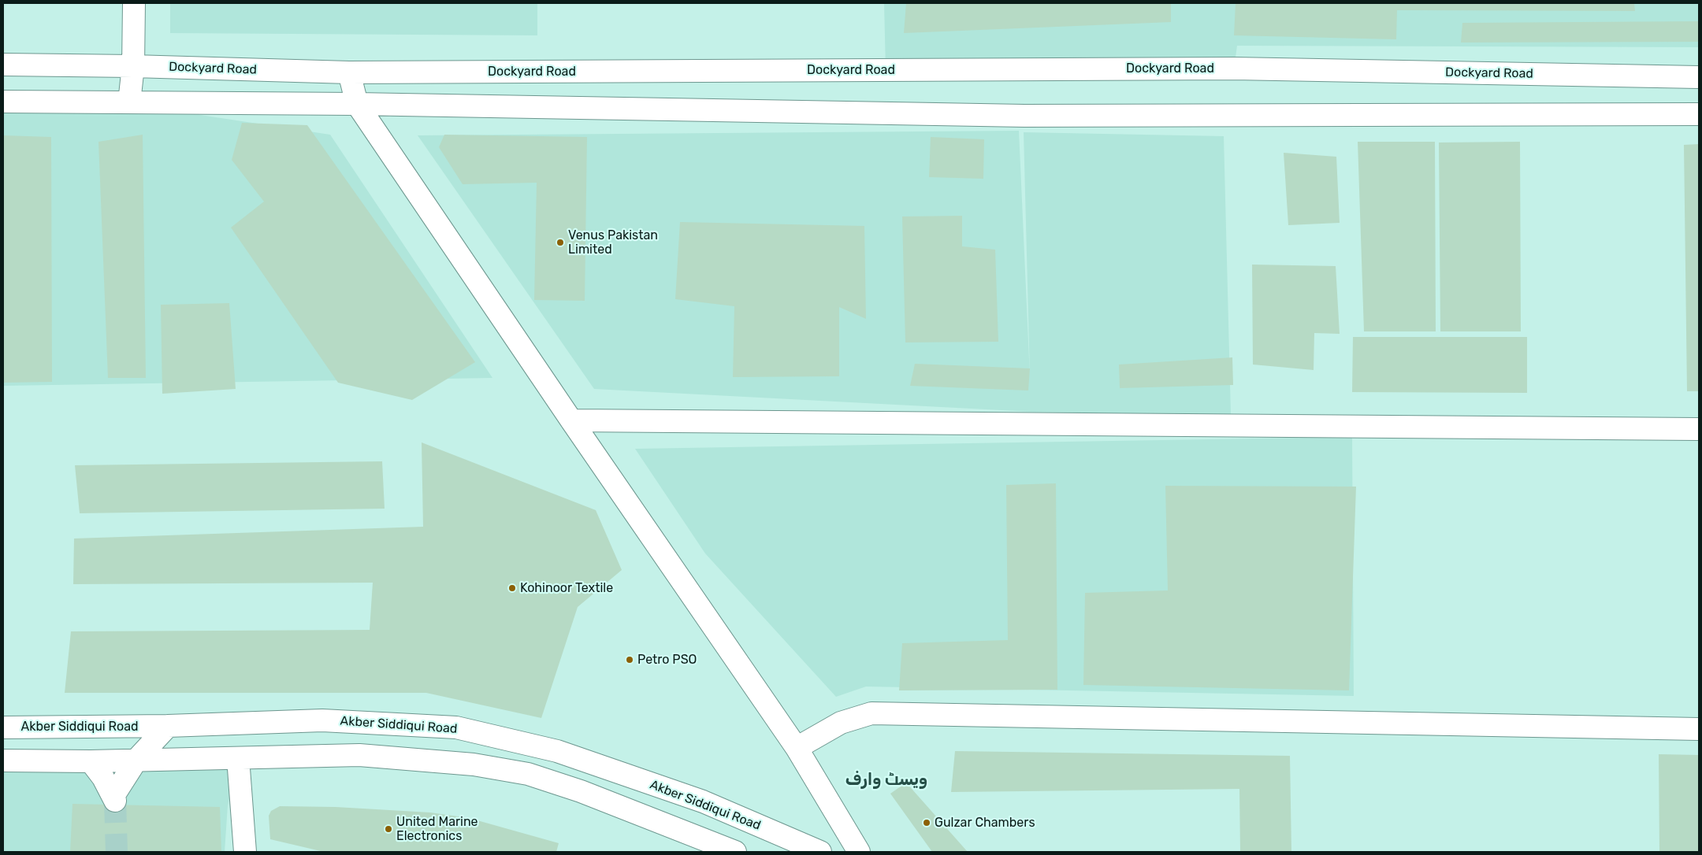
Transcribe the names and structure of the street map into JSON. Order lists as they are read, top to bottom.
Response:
{
  "streets": {
    "street": ["Dockyard Road", "Akber Siddiqui Road"]
  },
  "districts": ["ویسٹ وارف"],
  "places": [
    "Venus Pakistan Limited",
    "Kohinoor Textile",
    "Petro PSO",
    "Gulzar Chambers",
    "United Marine Electronics"
  ]
}
